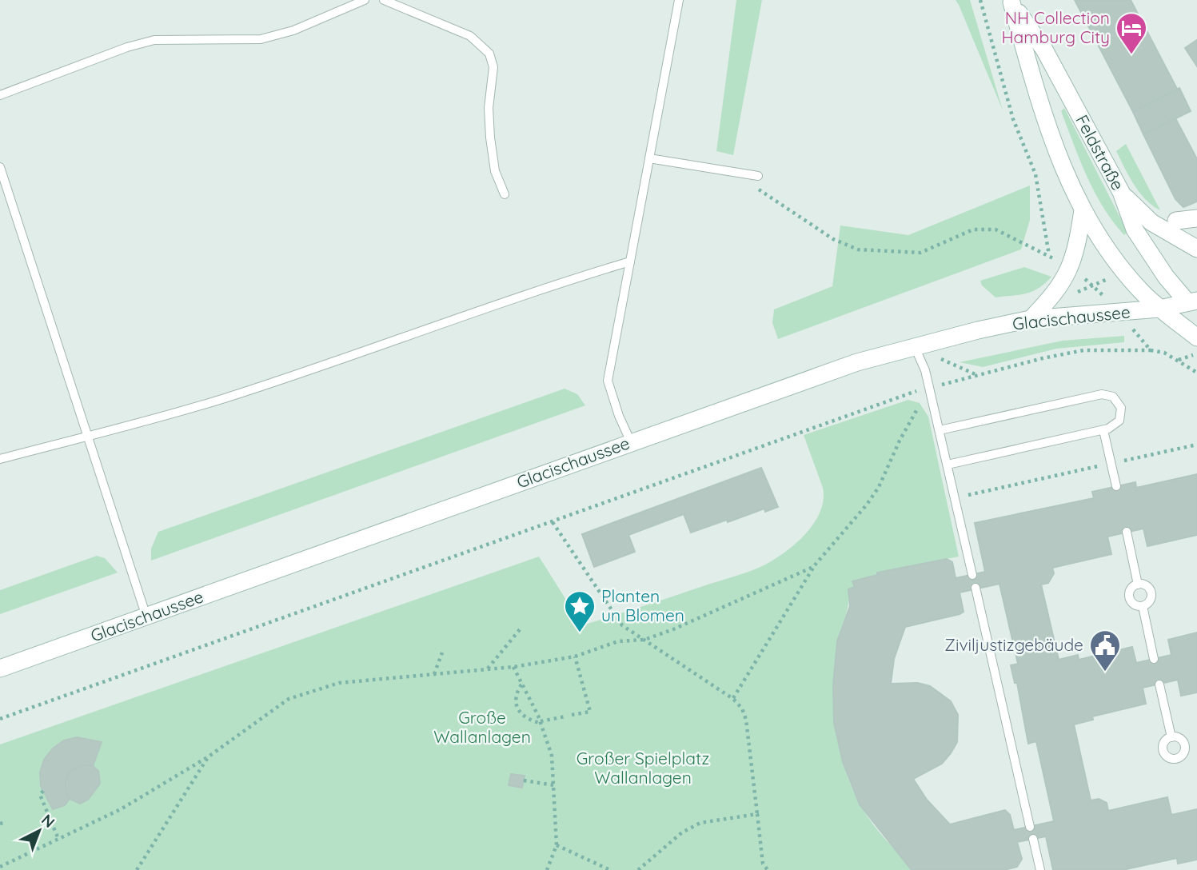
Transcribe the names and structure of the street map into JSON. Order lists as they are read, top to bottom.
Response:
{
  "streets": {
    "street": ["Feldstraße", "Glacischaussee"]
  },
  "crossings": [
    ["Feldstraße", "Glacischaussee"]
  ],
  "parks": ["Große Wallanlagen", "Großer Spielplatz Wallanlagen"],
  "places": {
    "hotel": ["NH Collection Hamburg City"],
    "place": ["Planten un Blomen"],
    "public building": ["Ziviljustizgebäude"]
  },
  "north": "top right"
}
